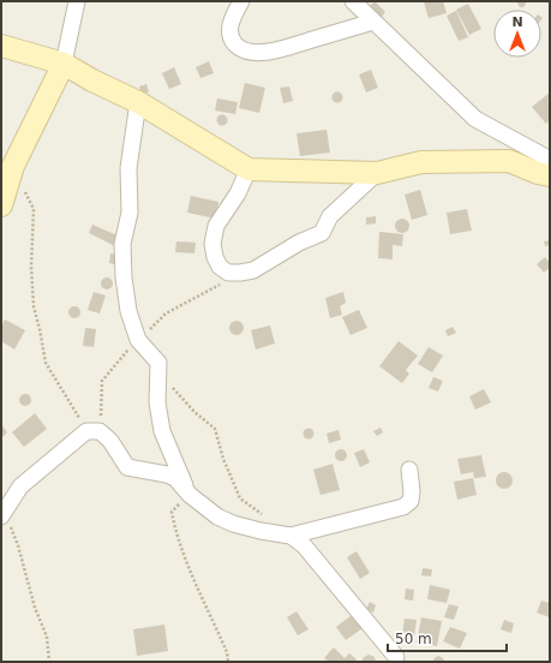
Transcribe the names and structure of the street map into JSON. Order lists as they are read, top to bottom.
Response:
{
  "scale_bar": "50 m",
  "north": "top"
}
